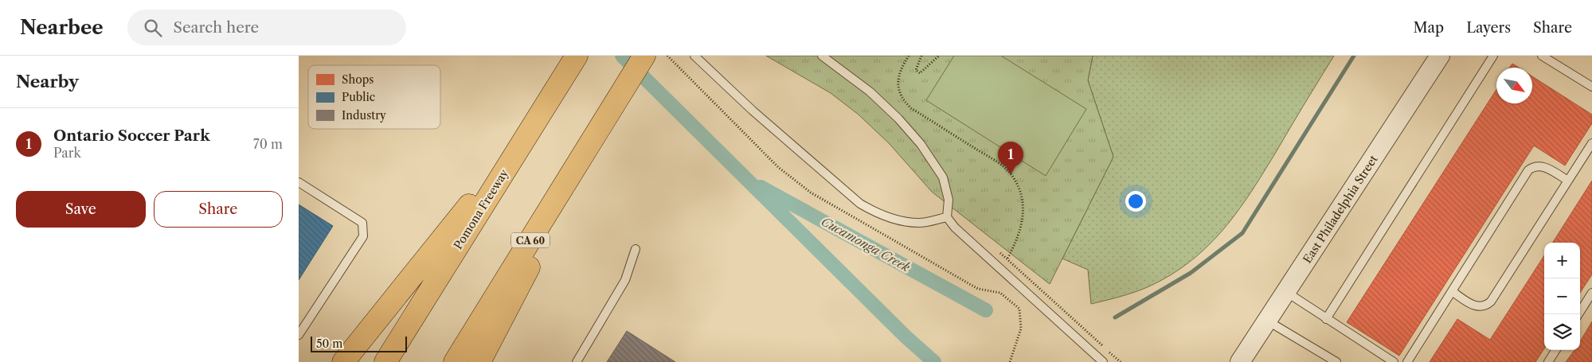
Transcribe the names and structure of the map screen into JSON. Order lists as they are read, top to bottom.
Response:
{
  "streets": {
    "highway": ["Pomona Freeway", "CA 60"],
    "street": ["East Philadelphia Street"]
  },
  "water": ["Cucamonga Creek"],
  "legend": ["Shops", "Public", "Industry"],
  "scale_bar": "50 m",
  "north": "bottom right",
  "page": {
    "header": "Nearbee",
    "search": "Search here",
    "nav": ["Map", "Layers", "Share"],
    "heading": "Nearby",
    "list": [
      {
        "mark": "1",
        "name": "Ontario Soccer Park",
        "note": "Park",
        "value": "70 m"
      }
    ],
    "pins": "1",
    "buttons": ["Save", "Share"],
    "map_buttons": ["+", "−"],
    "scale": "50 m"
  }
}
